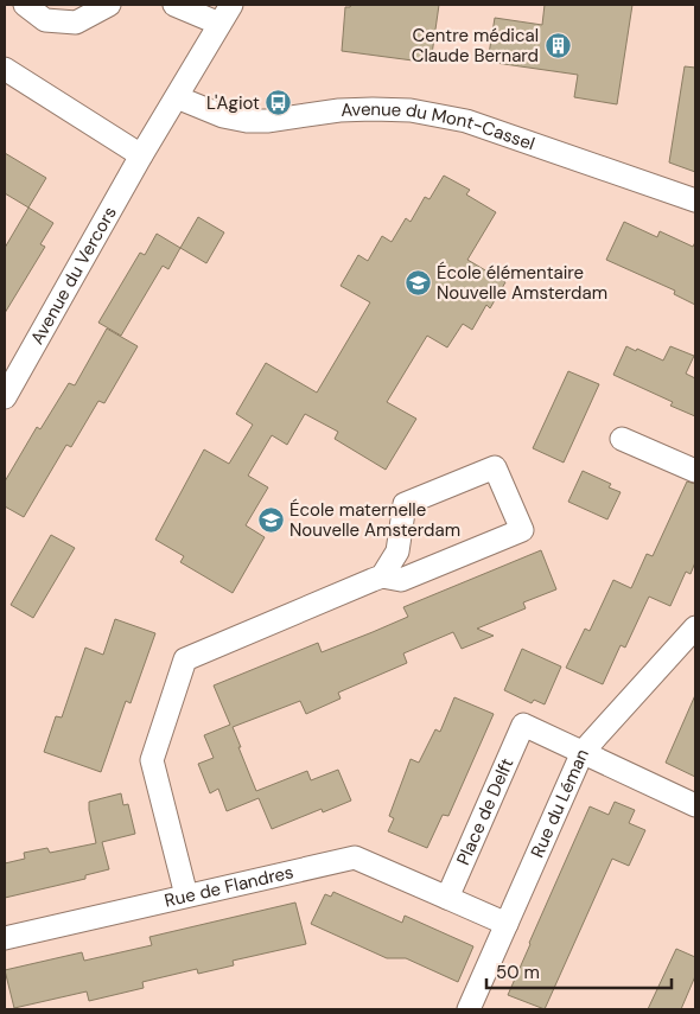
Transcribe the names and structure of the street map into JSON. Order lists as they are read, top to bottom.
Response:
{
  "streets": {
    "street": [
      "Avenue du Mont-Cassel",
      "Avenue du Vercors",
      "Rue du Léman",
      "Place de Delft",
      "Rue de Flandres"
    ]
  },
  "crossings": [
    ["Avenue du Mont-Cassel", "Avenue du Vercors"],
    ["Rue du Léman", "Place de Delft"],
    ["Place de Delft", "Rue de Flandres"]
  ],
  "places": {
    "building": ["Centre médical Claude Bernard"],
    "bus stop": ["L'Agiot"],
    "school or university": ["École élémentaire Nouvelle Amsterdam", "École maternelle Nouvelle Amsterdam"]
  },
  "scale_bar": "50 m"
}
